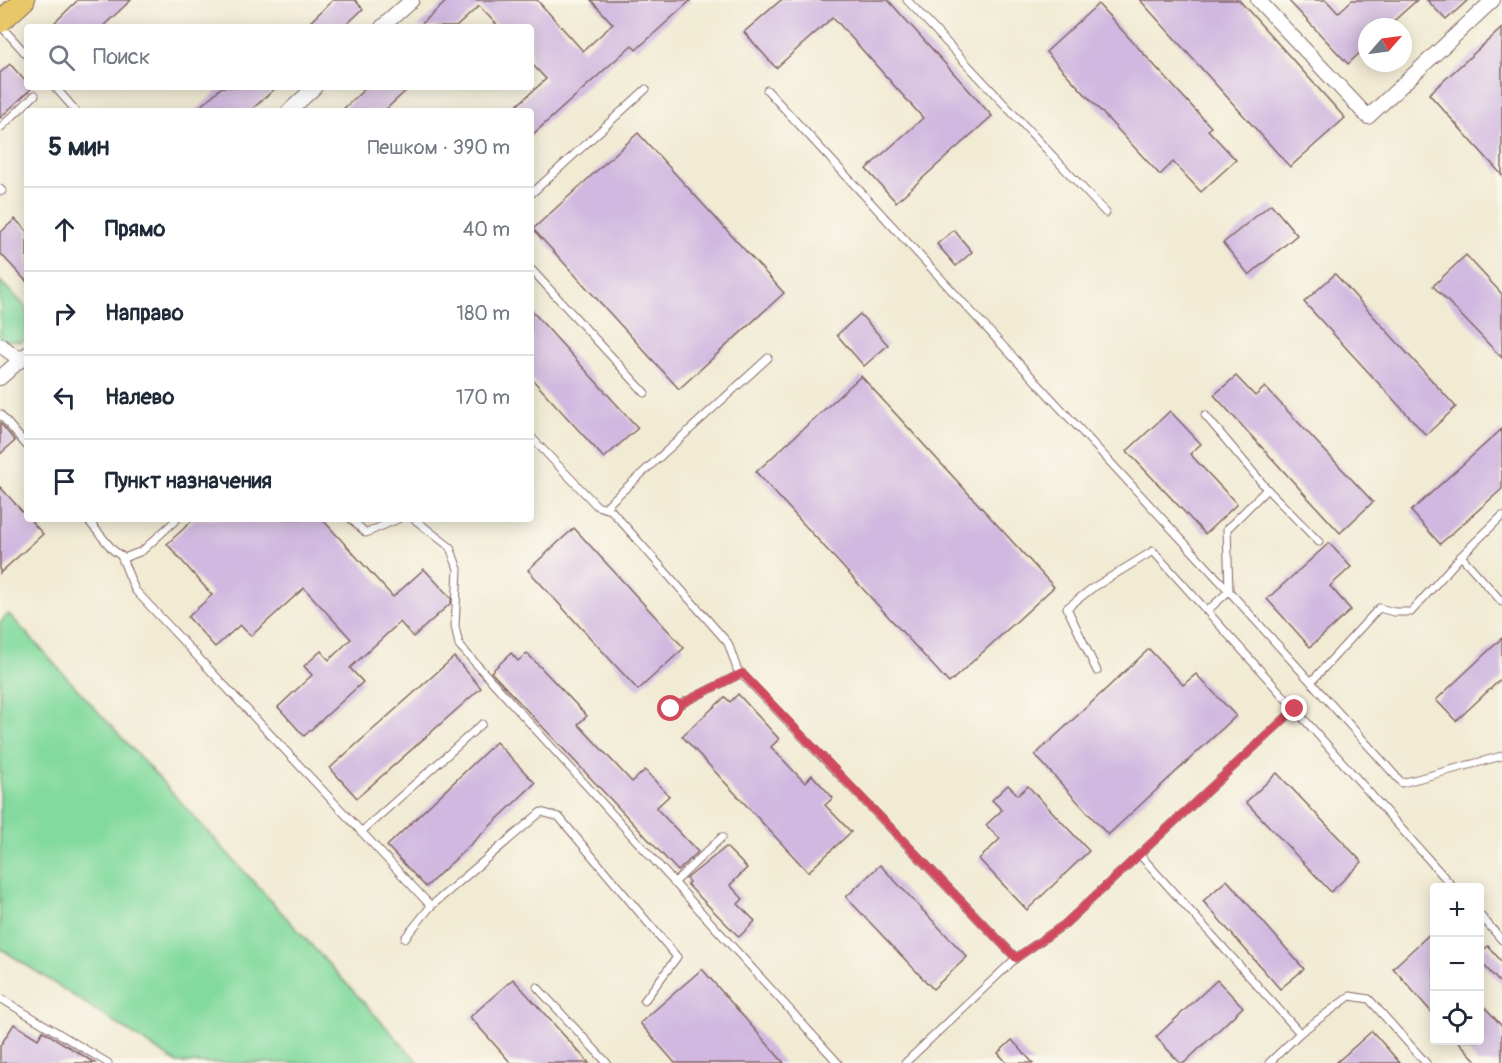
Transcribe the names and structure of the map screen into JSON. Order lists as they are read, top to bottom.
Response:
{
  "north": "top right",
  "page": {
    "search": "Поиск",
    "heading": ["5 мин", "Пешком · 390 m"],
    "list": [
      ["Прямо", "40 m"],
      ["Направо", "180 m"],
      ["Налево", "170 m"],
      "Пункт назначения"
    ],
    "map_buttons": ["+", "−"]
  }
}
